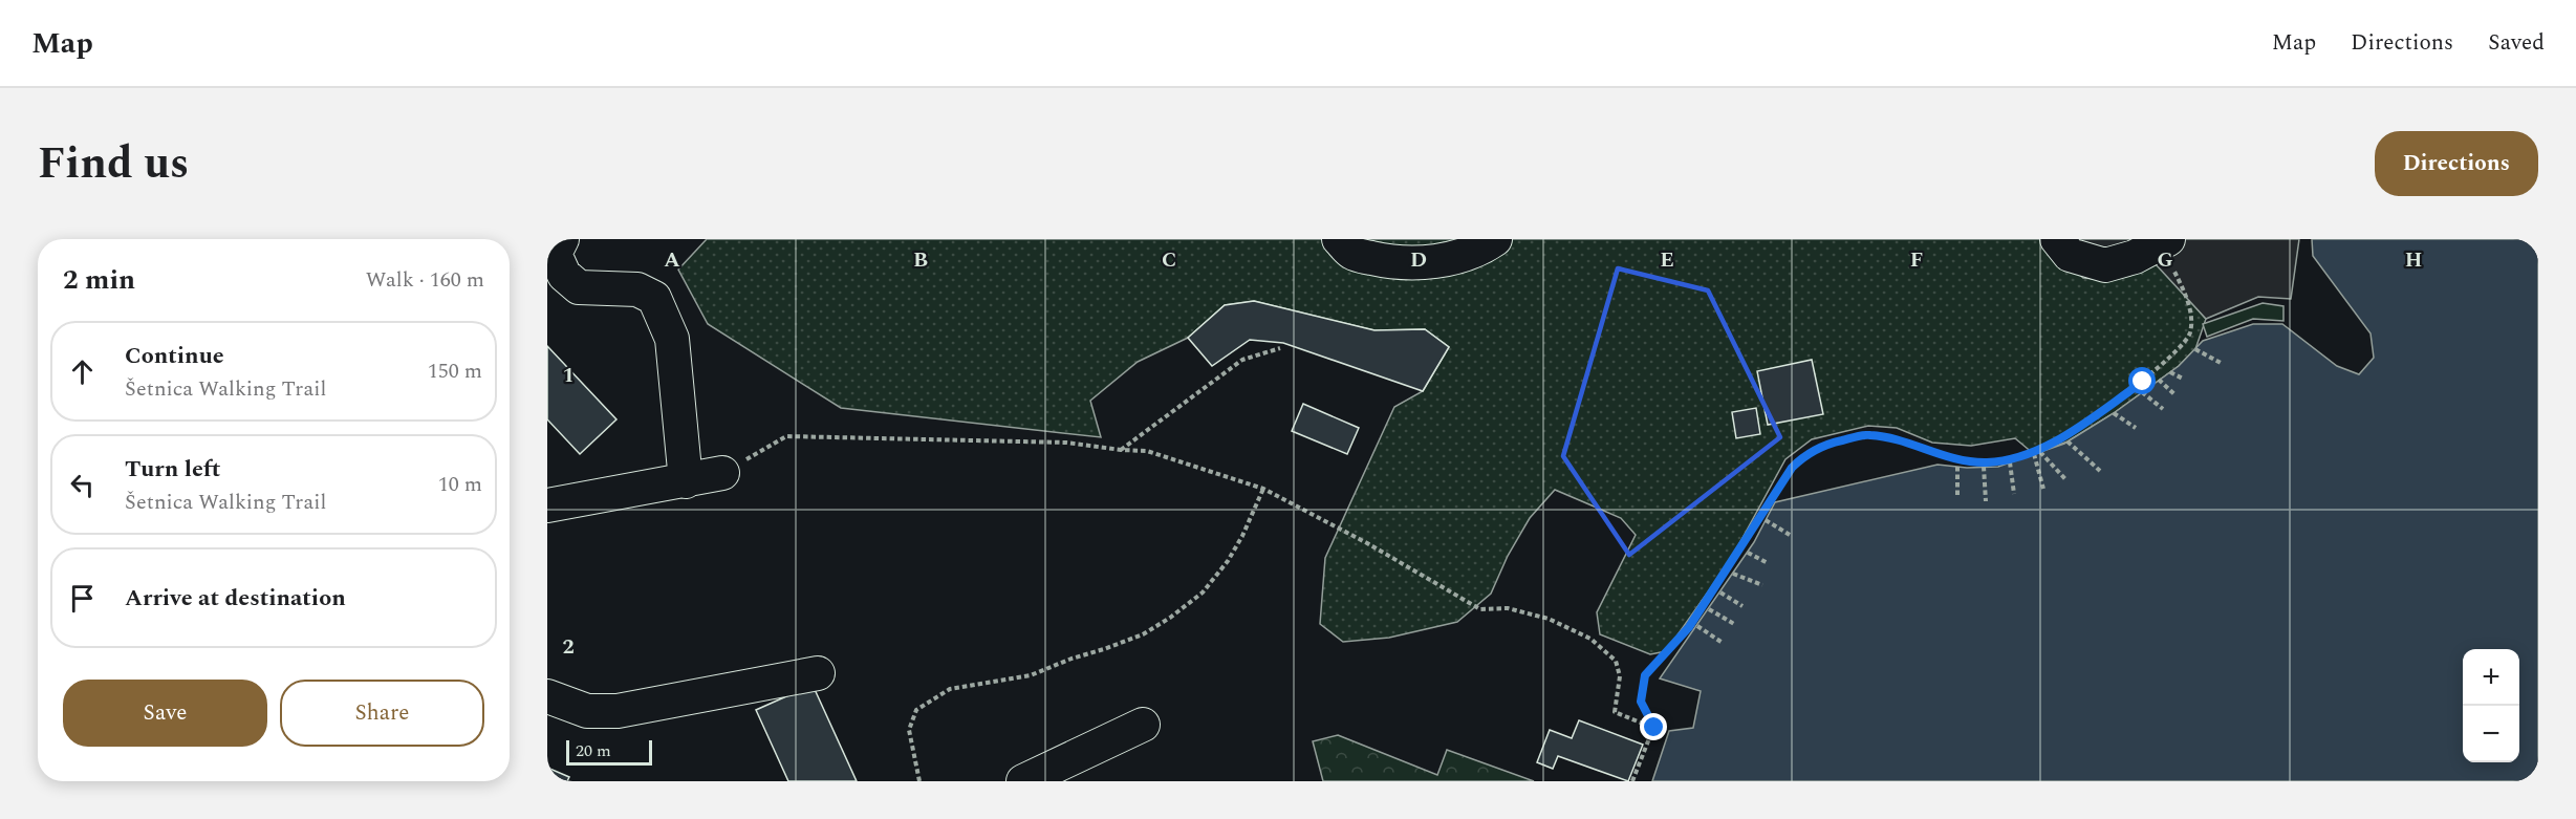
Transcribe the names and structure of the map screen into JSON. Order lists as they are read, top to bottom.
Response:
{
  "scale_bar": "20 m",
  "page": {
    "header": "Map",
    "nav": ["Map", "Directions", "Saved"],
    "title": "Find us",
    "buttons": [
      "Directions",
      ["Save", "Share"]
    ],
    "heading": ["2 min", "Walk · 160 m"],
    "list": [
      ["Continue", "Šetnica Walking Trail", "150 m"],
      ["Turn left", "Šetnica Walking Trail", "10 m"],
      "Arrive at destination"
    ],
    "map_buttons": ["+", "−"],
    "scale": "20 m"
  },
  "grid": {
    "columns": [
      "A",
      "B",
      "C",
      "D",
      "E",
      "F",
      "G",
      "H"
    ],
    "rows": ["1", "2"]
  }
}
